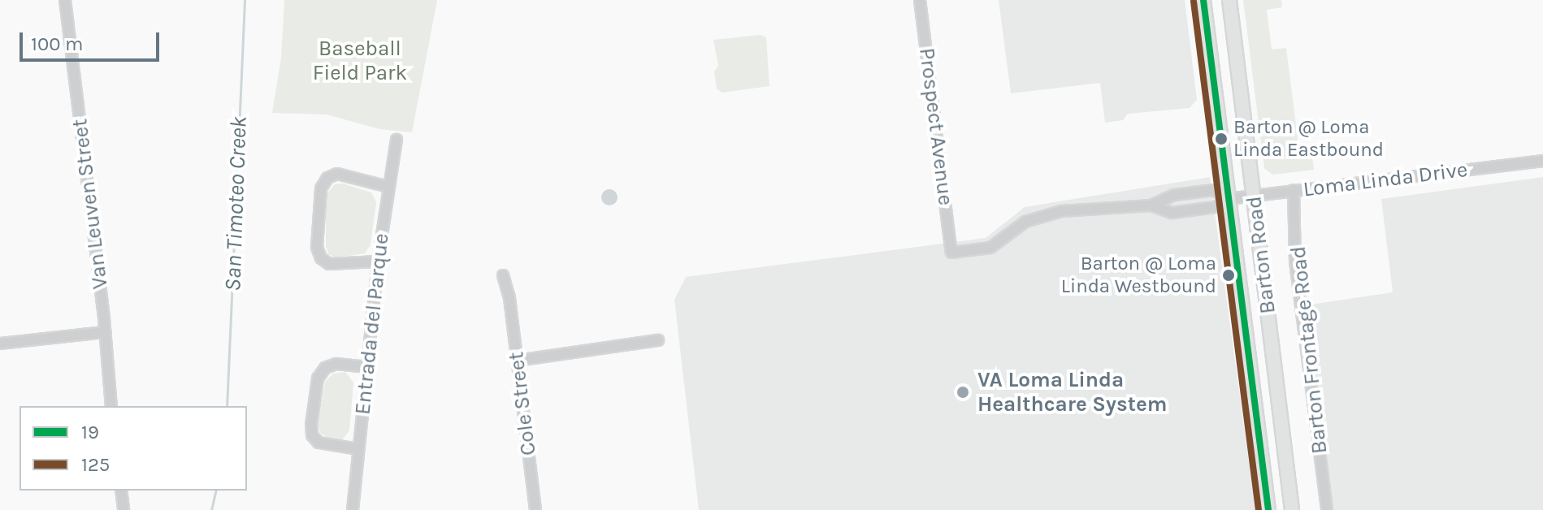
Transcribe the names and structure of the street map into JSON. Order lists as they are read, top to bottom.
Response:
{
  "streets": {
    "main road": ["Barton Road"],
    "street": [
      "Prospect Avenue",
      "Loma Linda Drive",
      "Van Leuven Street",
      "Entrada del Parque",
      "Barton Frontage Road",
      "Cole Street"
    ]
  },
  "crossings": [
    ["Prospect Avenue", "Loma Linda Drive"],
    ["Loma Linda Drive", "Barton Road"],
    ["Loma Linda Drive", "Barton Frontage Road"]
  ],
  "water": ["San Timoteo Creek"],
  "parks": ["Baseball Field Park"],
  "places": ["Barton @ Loma Linda Eastbound", "Barton @ Loma Linda Westbound", "VA Loma Linda Healthcare System"],
  "lines": ["transit line 19", "transit line 125"],
  "legend": ["19", "125"],
  "scale_bar": "100 m"
}
